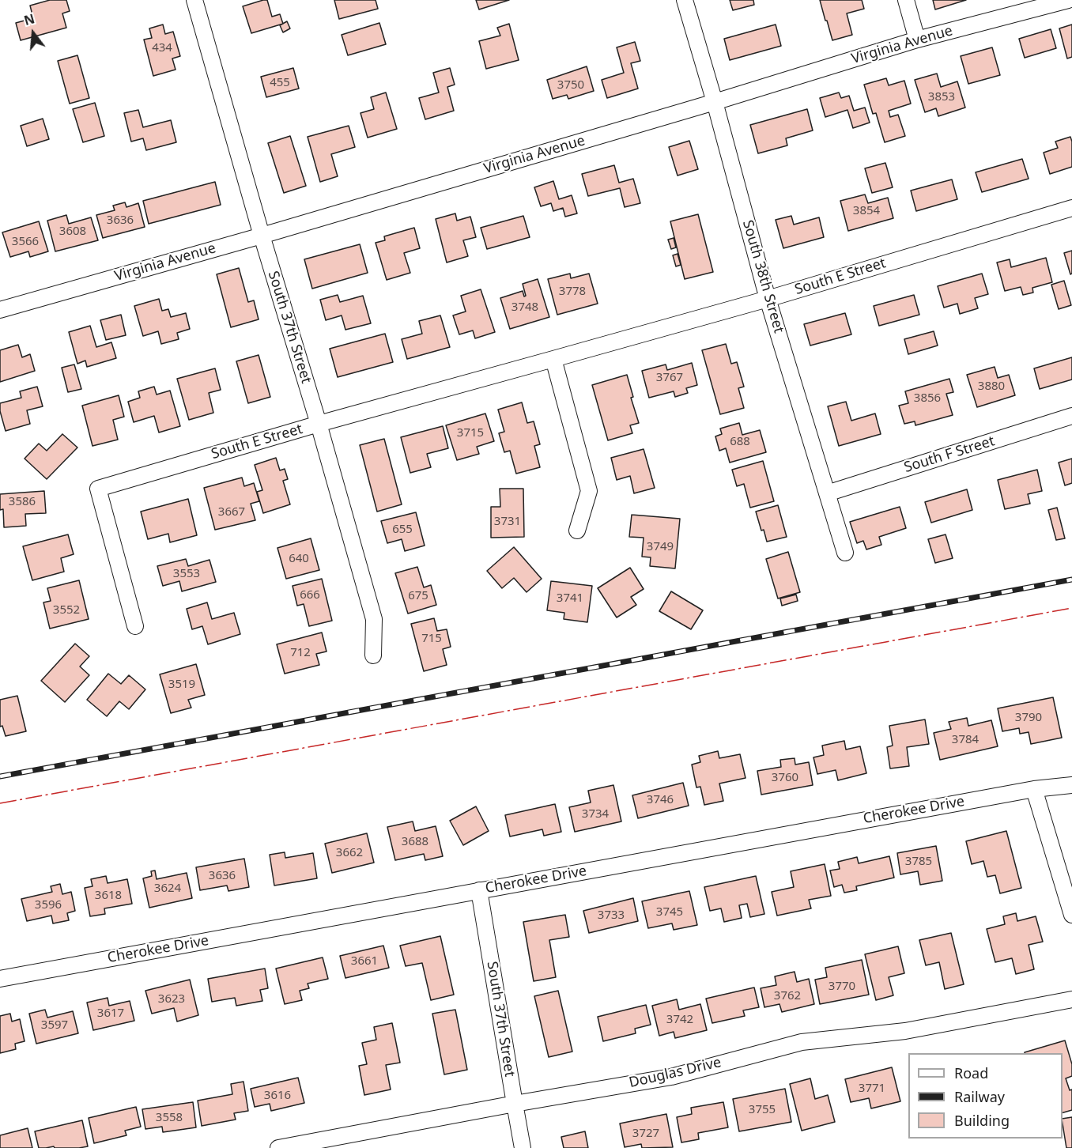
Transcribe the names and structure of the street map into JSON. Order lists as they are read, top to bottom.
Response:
{
  "streets": {
    "street": [
      "Virginia Avenue",
      "South 38th Street",
      "South E Street",
      "South 37th Street",
      "South F Street",
      "Cherokee Drive",
      "Douglas Drive"
    ]
  },
  "crossings": [
    ["Virginia Avenue", "South 38th Street"],
    ["Virginia Avenue", "South 37th Street"],
    ["South 38th Street", "South E Street"],
    ["South 38th Street", "South F Street"],
    ["South E Street", "South 37th Street"],
    ["South 37th Street", "Cherokee Drive"],
    ["South 37th Street", "Douglas Drive"]
  ],
  "house_numbers": [
    "434",
    "455",
    "3750",
    "3853",
    "3854",
    "3636",
    "3608",
    "3566",
    "3778",
    "3748",
    "3767",
    "3880",
    "3856",
    "3715",
    "688",
    "3586",
    "3667",
    "3731",
    "655",
    "3749",
    "640",
    "3553",
    "666",
    "675",
    "3741",
    "3552",
    "715",
    "712",
    "3519",
    "3790",
    "3784",
    "3760",
    "3746",
    "3734",
    "3688",
    "3662",
    "3785",
    "3636",
    "3624",
    "3618",
    "3596",
    "3745",
    "3733",
    "3661",
    "3770",
    "3762",
    "3623",
    "3617",
    "3742",
    "3597",
    "3771",
    "3616",
    "3755",
    "3558",
    "3727"
  ],
  "legend": ["Road", "Railway", "Building"],
  "north": "top"
}
